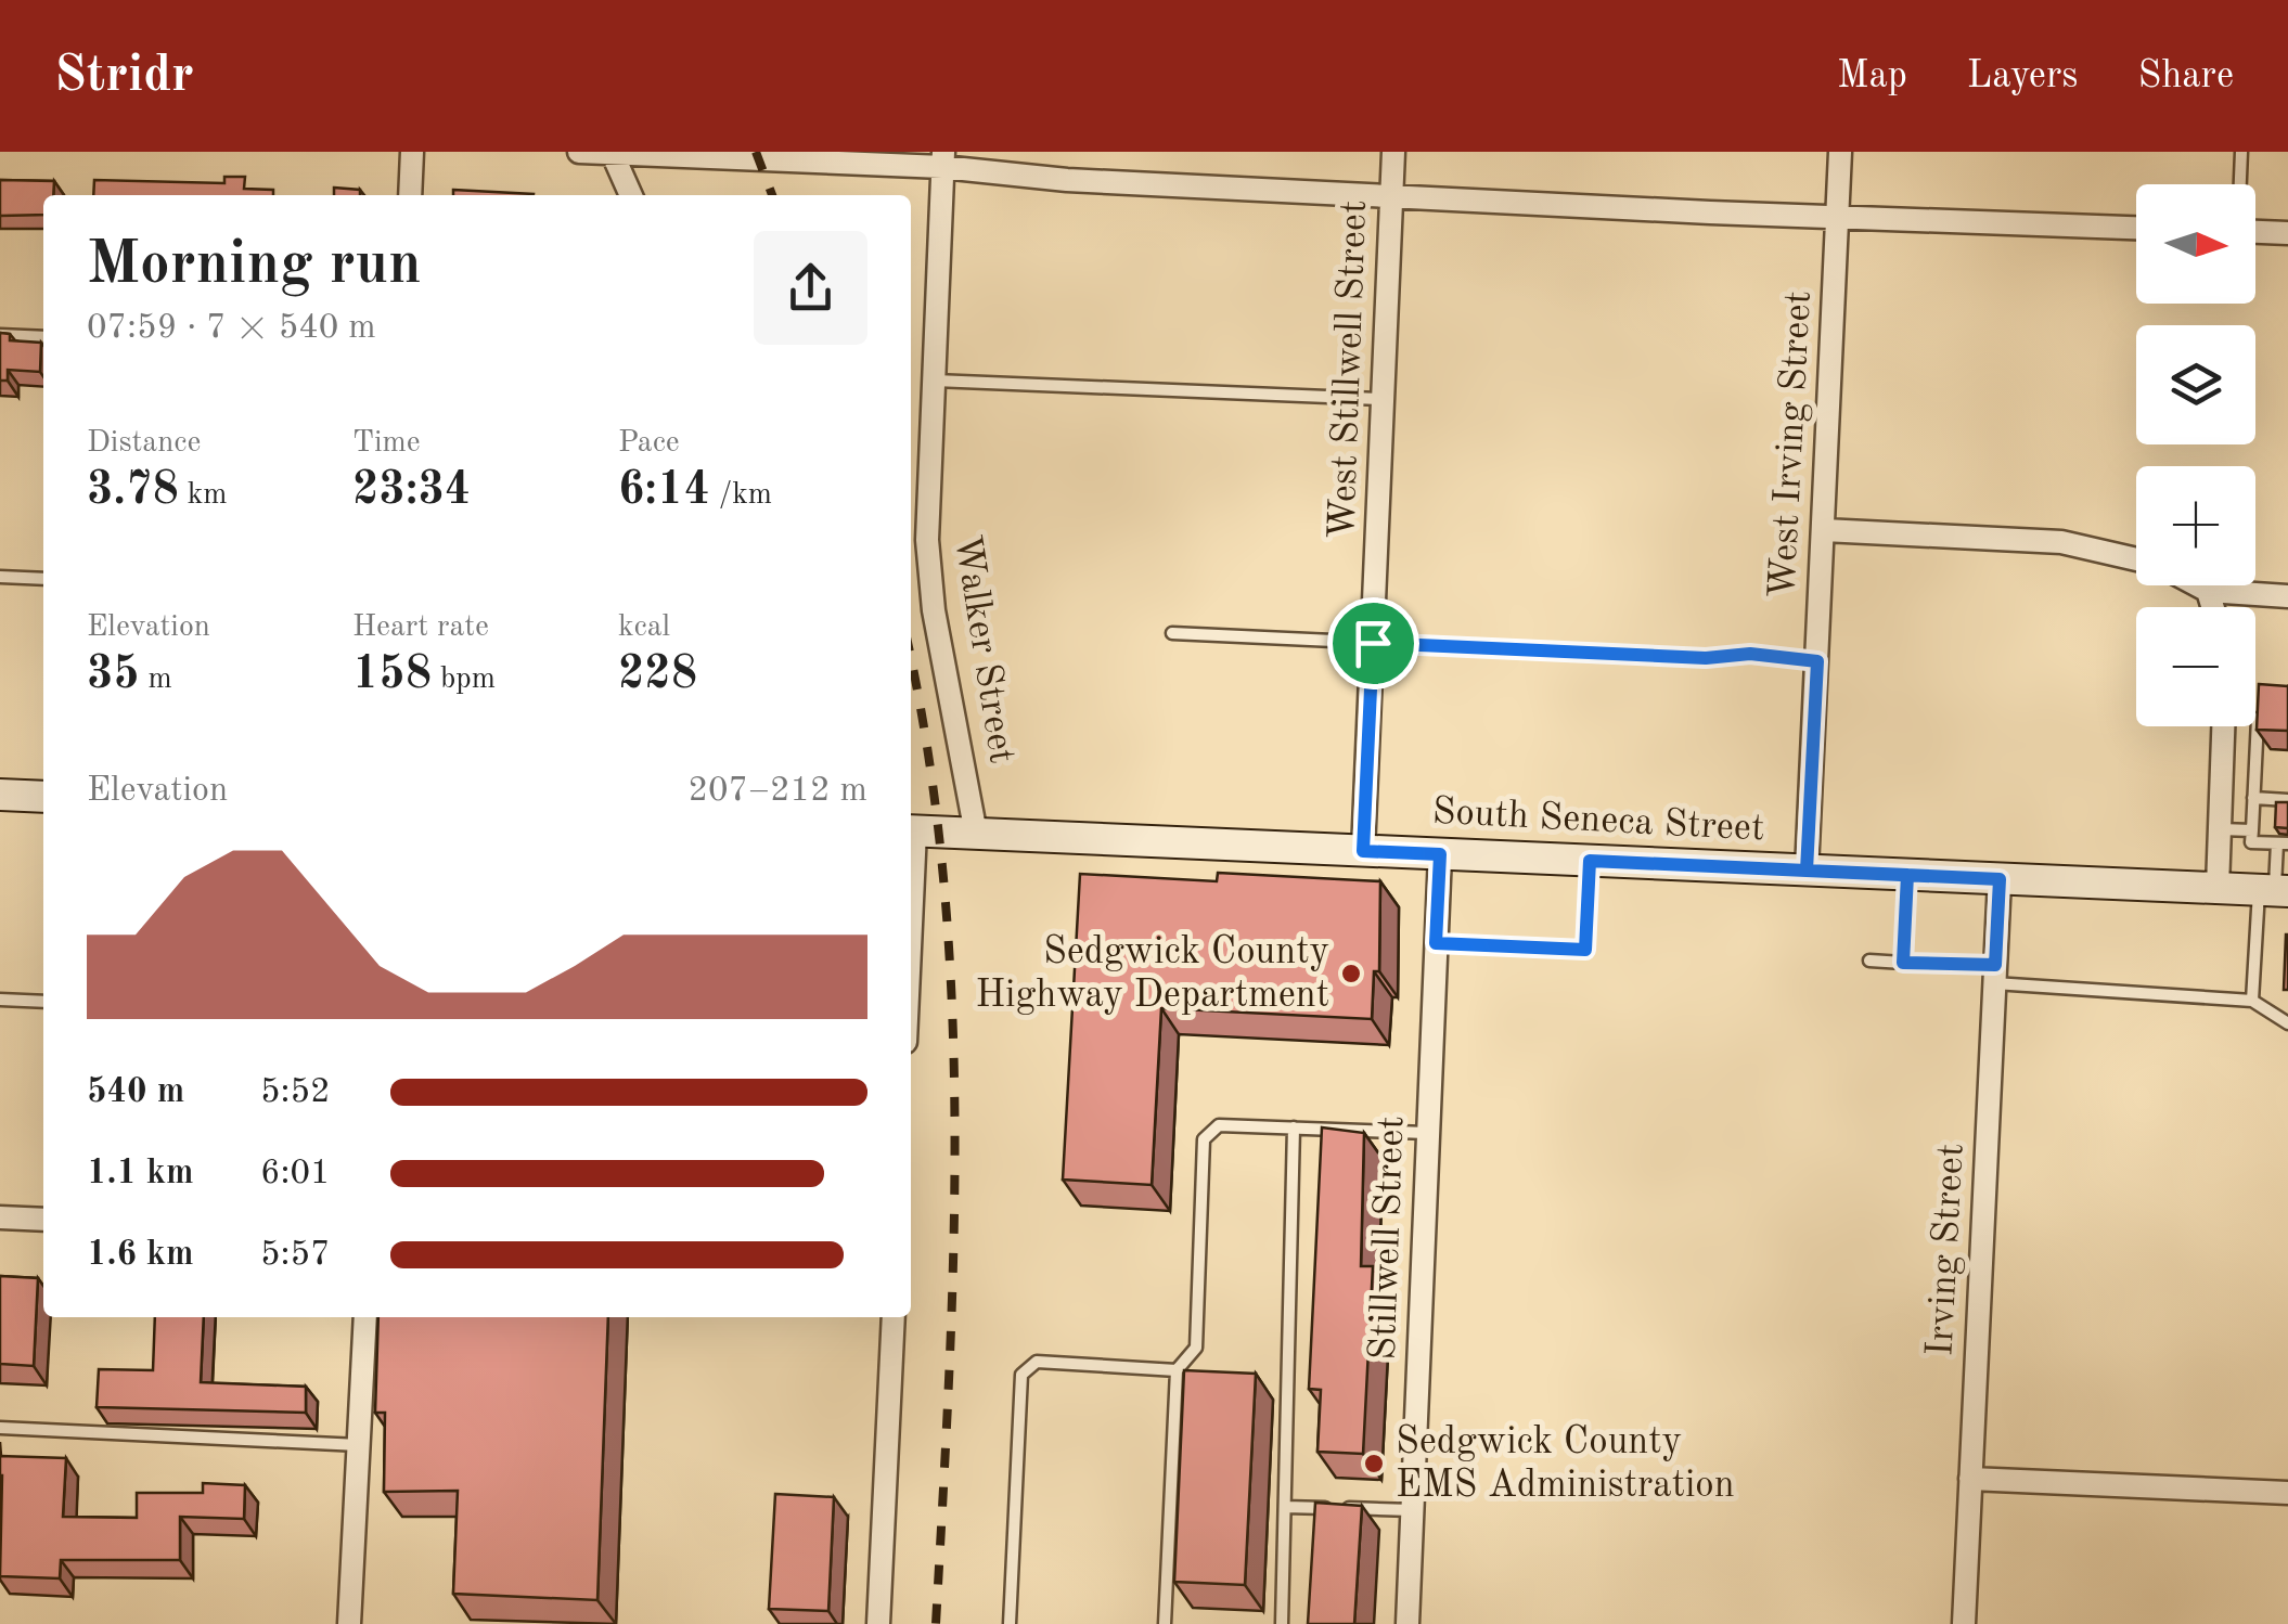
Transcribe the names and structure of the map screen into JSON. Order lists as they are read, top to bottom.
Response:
{
  "streets": {
    "street": [
      "West Stillwell Street",
      "West Irving Street",
      "Walker Street",
      "South Seneca Street",
      "Stillwell Street",
      "Irving Street"
    ]
  },
  "crossings": [
    ["West Stillwell Street", "South Seneca Street"],
    ["West Irving Street", "South Seneca Street"],
    ["Walker Street", "South Seneca Street"],
    ["South Seneca Street", "Stillwell Street"],
    ["South Seneca Street", "Irving Street"]
  ],
  "places": ["Sedgwick County Highway Department", "Sedgwick County EMS Administration"],
  "north": "right",
  "page": {
    "header": "Stridr",
    "nav": ["Map", "Layers", "Share"],
    "map_buttons": ["+", "−"],
    "heading": ["Morning run", "07:59 · 7 × 540 m"],
    "stats": [
      ["Distance", "3.78 km"],
      ["Time", "23:34"],
      ["Pace", "6:14 /km"],
      ["Elevation", "35 m"],
      ["Heart rate", "158 bpm"],
      ["kcal", "228"]
    ],
    "chart": ["Elevation", "207–212 m"],
    "list": [
      {
        "name": "540 m",
        "note": "5:52"
      },
      {
        "name": "1.1 km",
        "note": "6:01"
      },
      {
        "name": "1.6 km",
        "note": "5:57"
      }
    ]
  }
}
